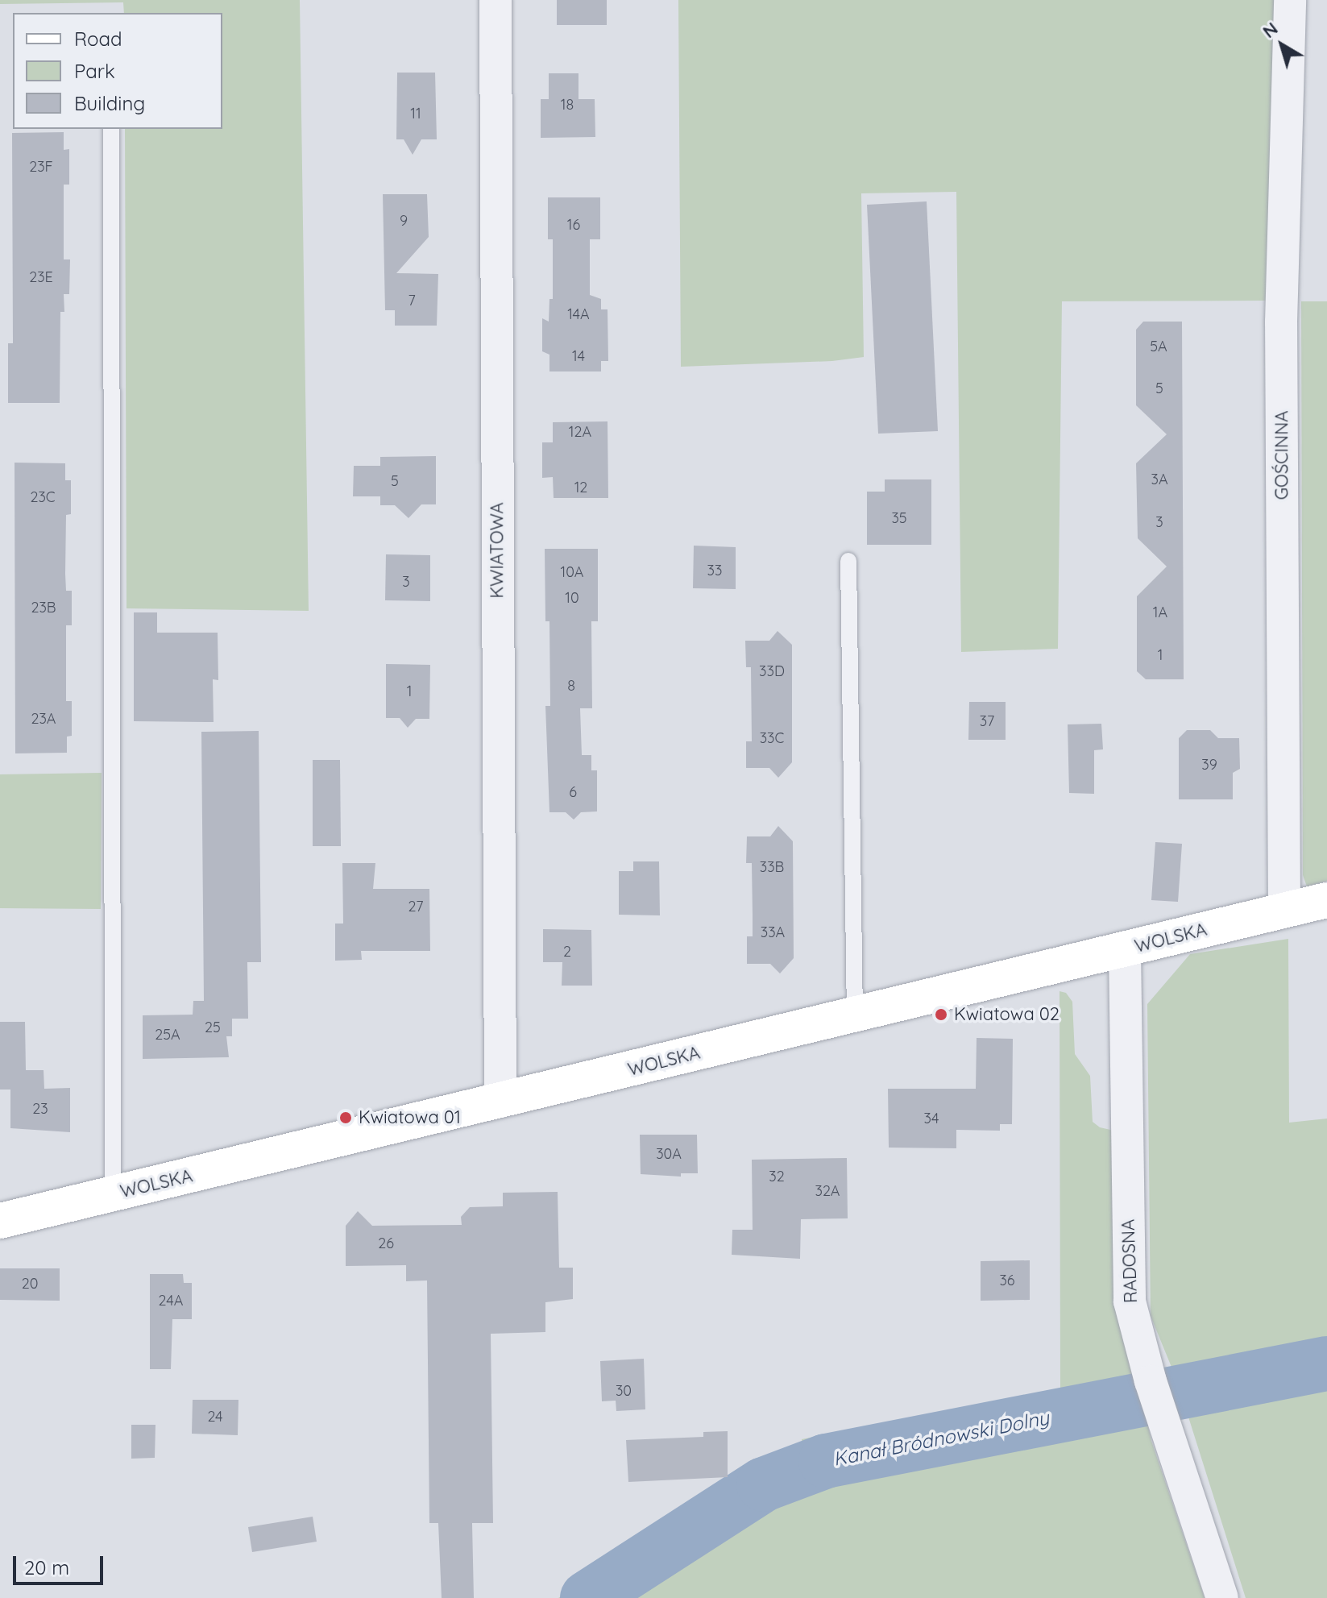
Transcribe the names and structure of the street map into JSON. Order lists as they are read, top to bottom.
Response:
{
  "streets": {
    "street": [
      "GOŚCINNA",
      "KWIATOWA",
      "WOLSKA",
      "RADOSNA"
    ]
  },
  "crossings": [
    ["GOŚCINNA", "WOLSKA"],
    ["KWIATOWA", "WOLSKA"],
    ["WOLSKA", "RADOSNA"]
  ],
  "water": ["Kanał Bródnowski Dolny"],
  "places": ["Kwiatowa 02", "Kwiatowa 01"],
  "house_numbers": [
    "18",
    "11",
    "23F",
    "9",
    "16",
    "23E",
    "7",
    "14A",
    "5A",
    "14",
    "5",
    "12A",
    "3A",
    "5",
    "12",
    "23C",
    "35",
    "3",
    "33",
    "10A",
    "3",
    "10",
    "23B",
    "1A",
    "1",
    "33D",
    "8",
    "1",
    "23A",
    "37",
    "33C",
    "39",
    "6",
    "33B",
    "27",
    "33A",
    "2",
    "25",
    "25A",
    "23",
    "34",
    "30A",
    "32",
    "32A",
    "26",
    "36",
    "20",
    "24A",
    "30",
    "24"
  ],
  "legend": ["Road", "Park", "Building"],
  "scale_bar": "20 m",
  "north": "top left"
}
